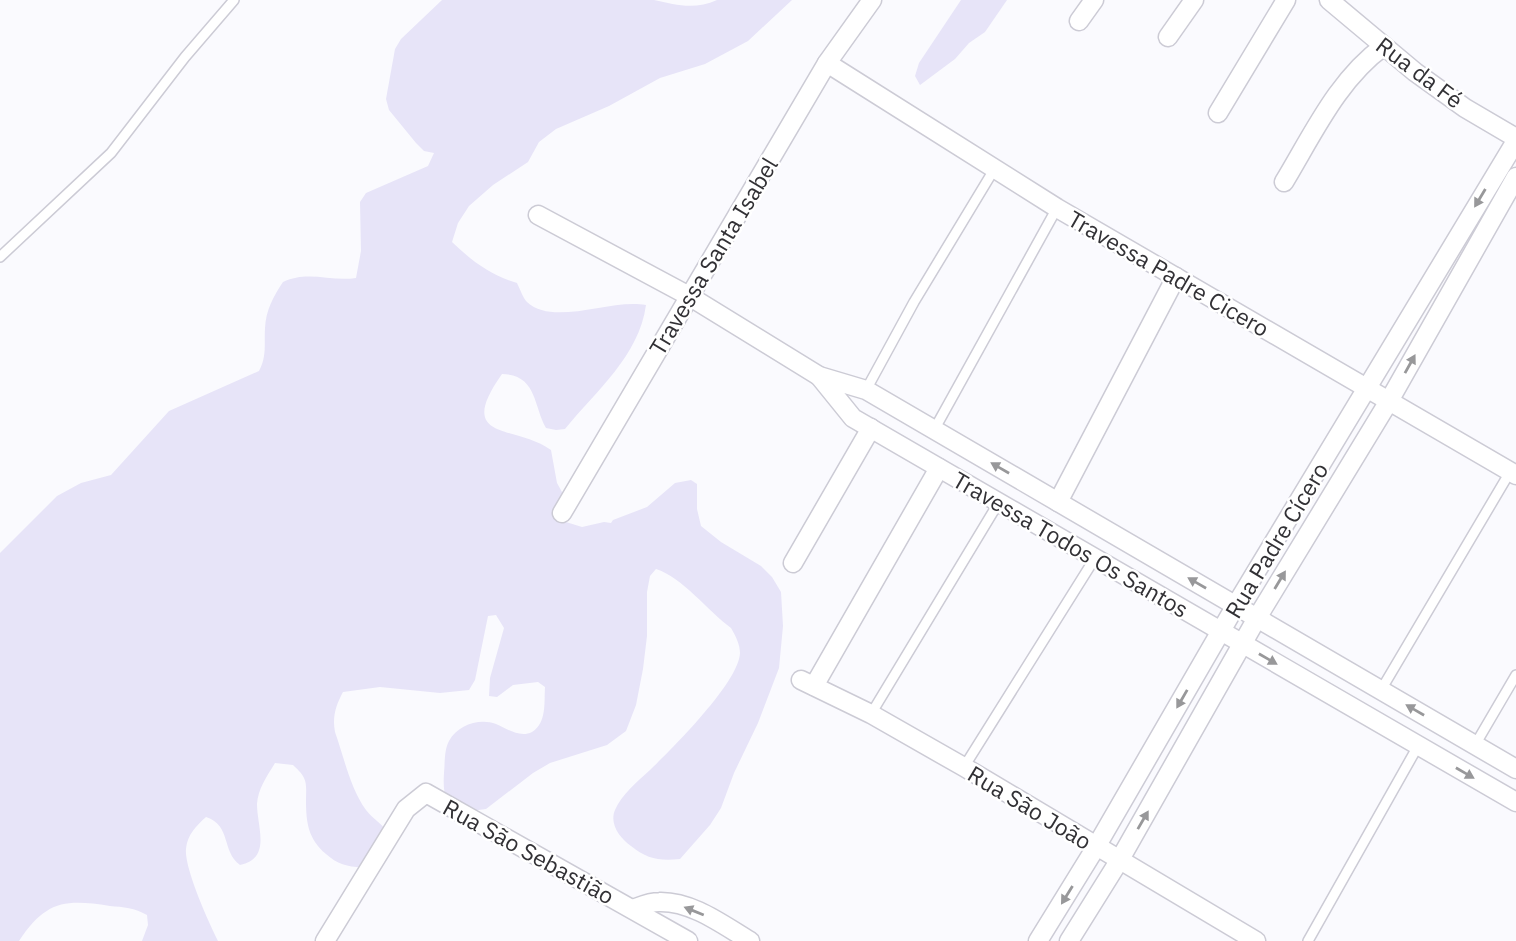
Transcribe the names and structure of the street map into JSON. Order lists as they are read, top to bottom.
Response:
{
  "streets": {
    "street": [
      "Rua da Fé",
      "Travessa Santa Isabel",
      "Travessa Padre Cicero",
      "Rua Padre Cícero",
      "Travessa Todos Os Santos",
      "Rua São João",
      "Rua São Sebastião"
    ]
  },
  "crossings": [
    ["Rua da Fé", "Rua Padre Cícero"],
    ["Travessa Santa Isabel", "Travessa Padre Cicero"],
    ["Travessa Santa Isabel", "Travessa Todos Os Santos"],
    ["Travessa Padre Cicero", "Rua Padre Cícero"],
    ["Rua Padre Cícero", "Travessa Todos Os Santos"],
    ["Rua Padre Cícero", "Rua São João"],
    ["Travessa Todos Os Santos", "Rua São João"]
  ]
}
